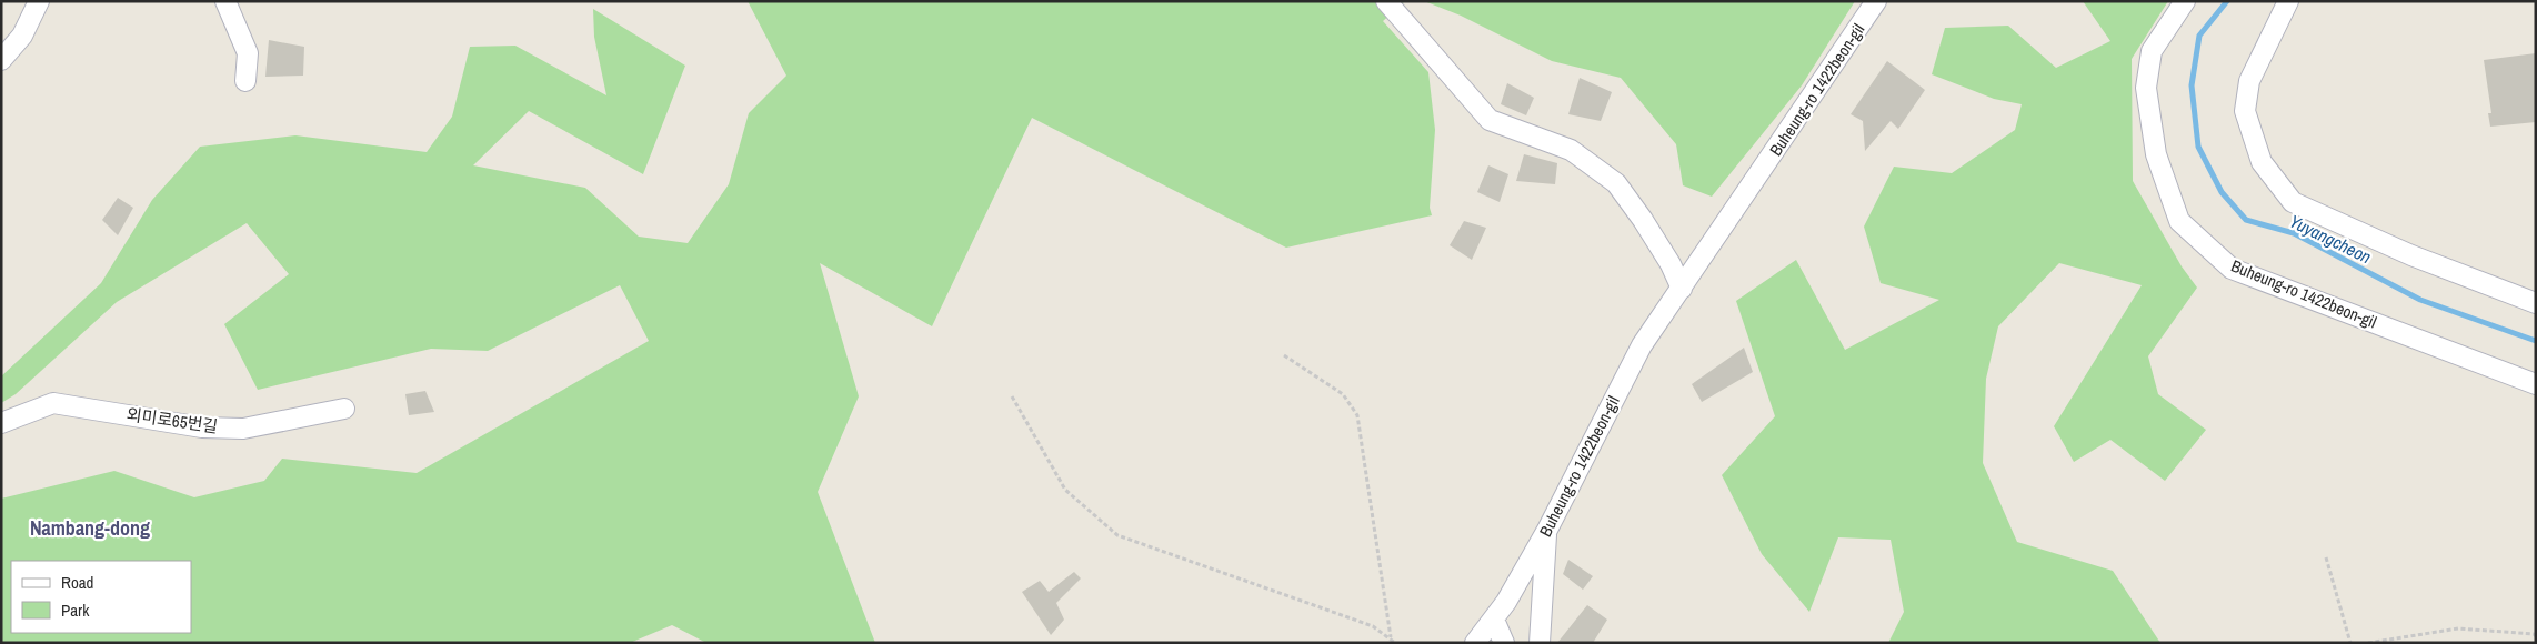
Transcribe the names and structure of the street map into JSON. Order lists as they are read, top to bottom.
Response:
{
  "streets": {
    "street": ["Buheung-ro 1422beon-gil", "외미로65번길"]
  },
  "districts": ["Nambang-dong"],
  "water": ["Yuyangcheon"],
  "legend": ["Road", "Park"]
}
